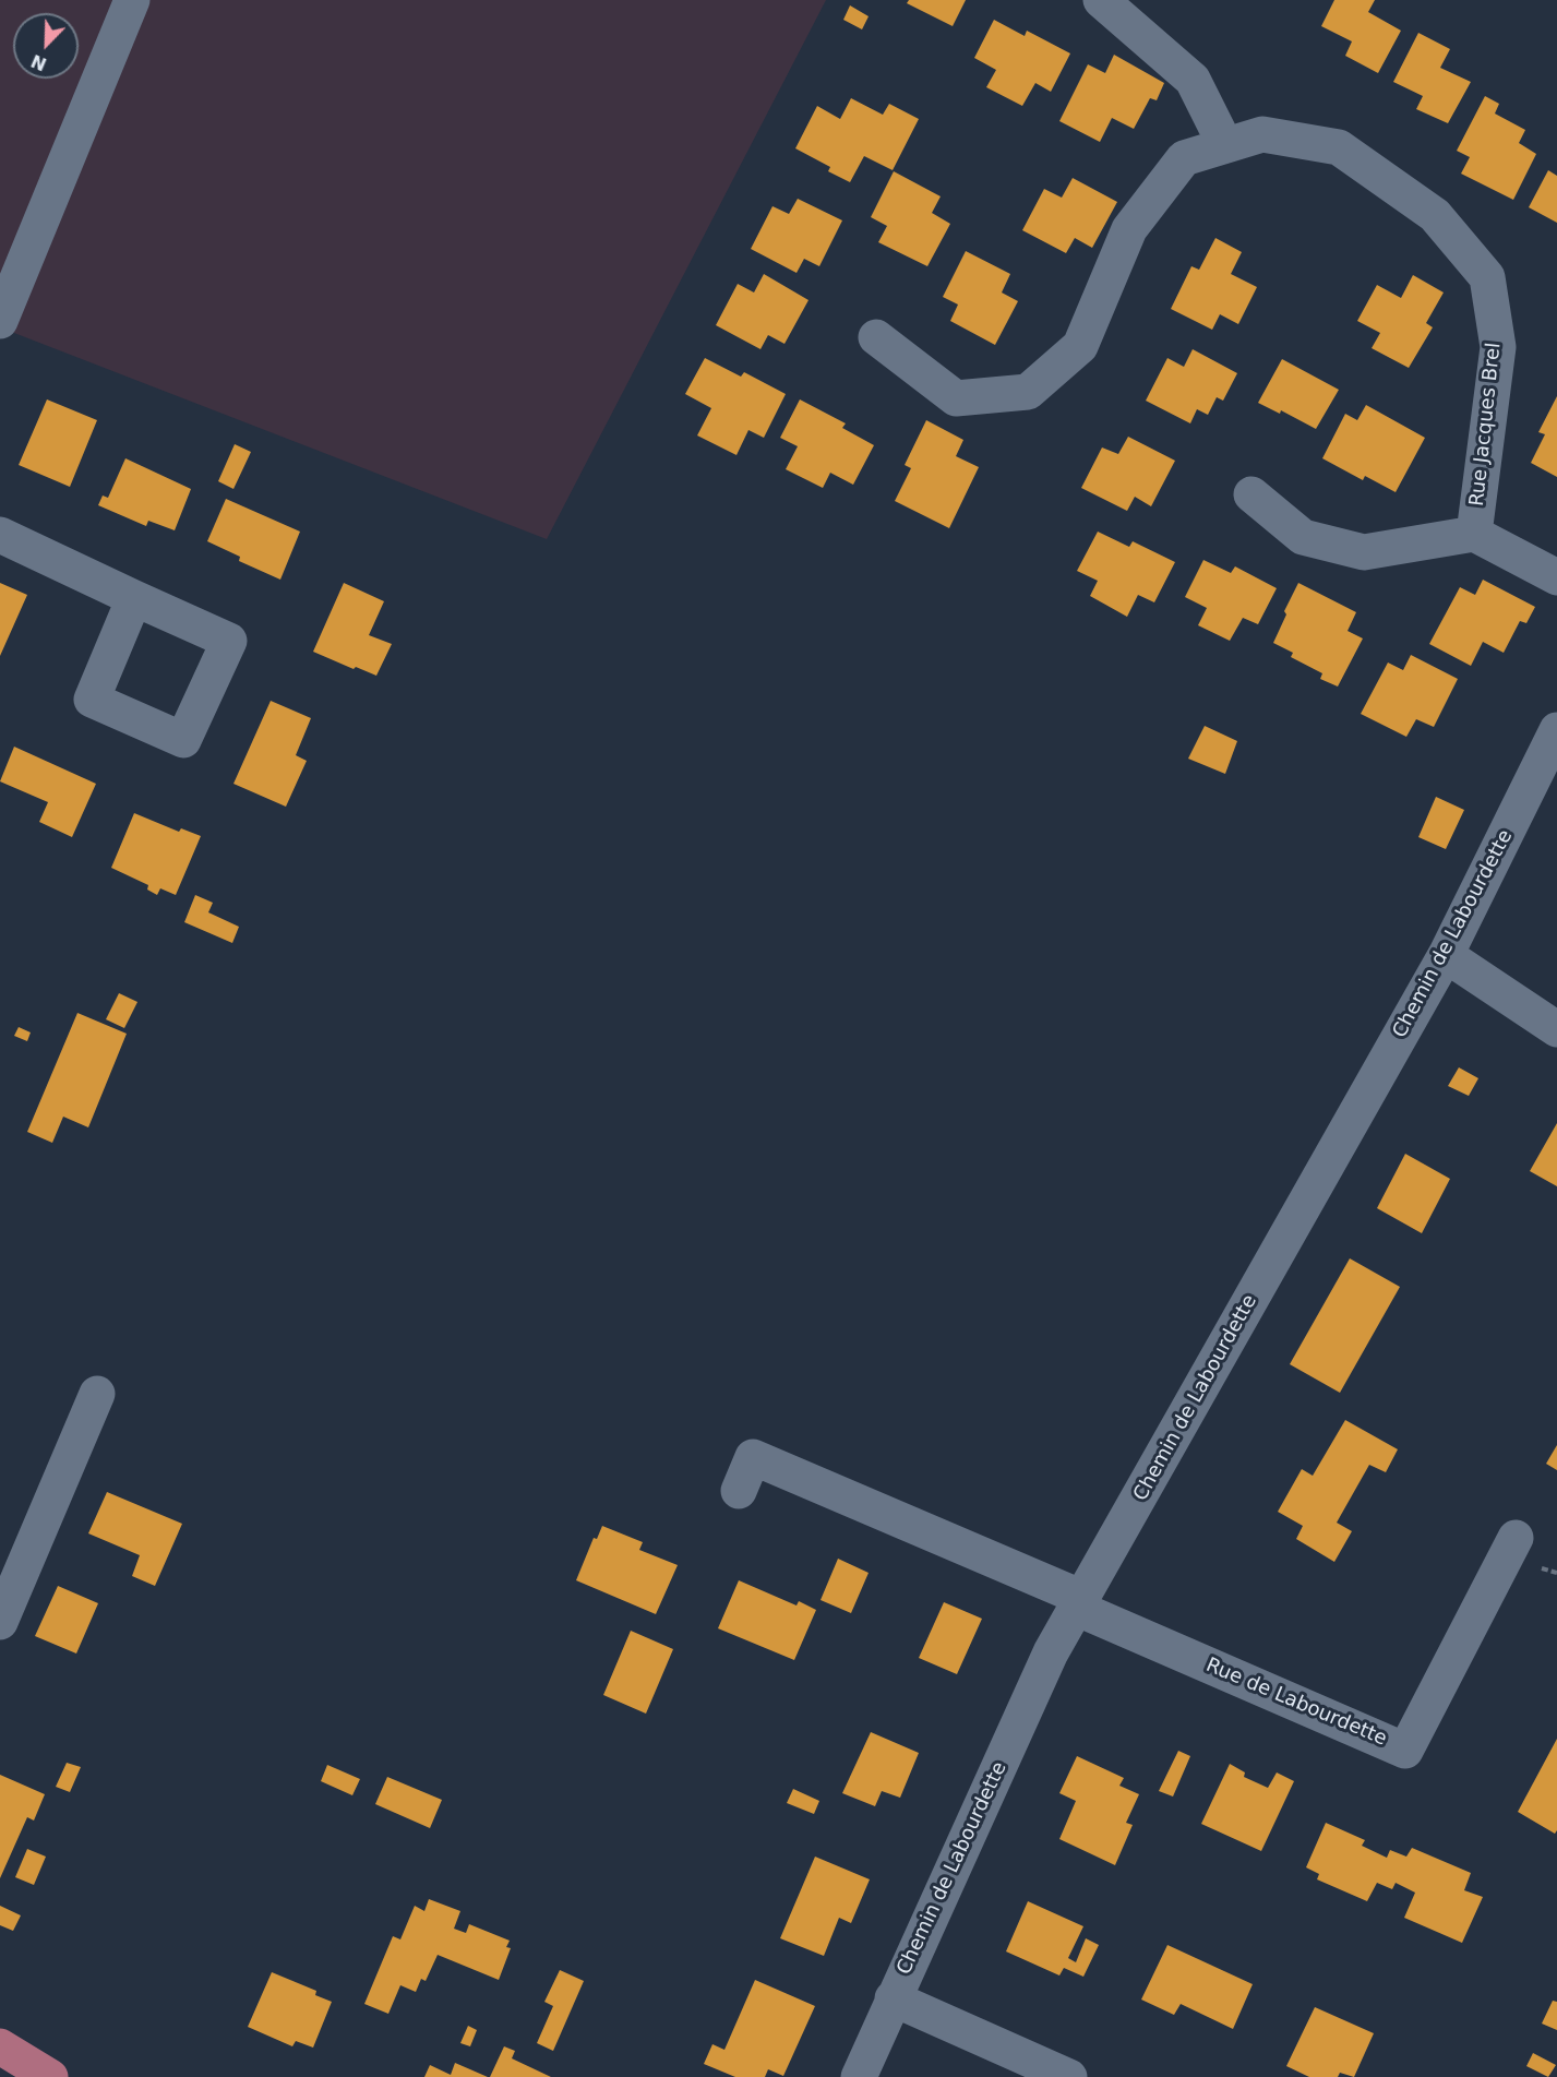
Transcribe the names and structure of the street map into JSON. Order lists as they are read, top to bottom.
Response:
{
  "streets": {
    "street": ["Rue Jacques Brel", "Chemin de Labourdette", "Rue de Labourdette"]
  },
  "crossings": [
    ["Chemin de Labourdette", "Rue de Labourdette"]
  ],
  "north": "bottom left"
}
